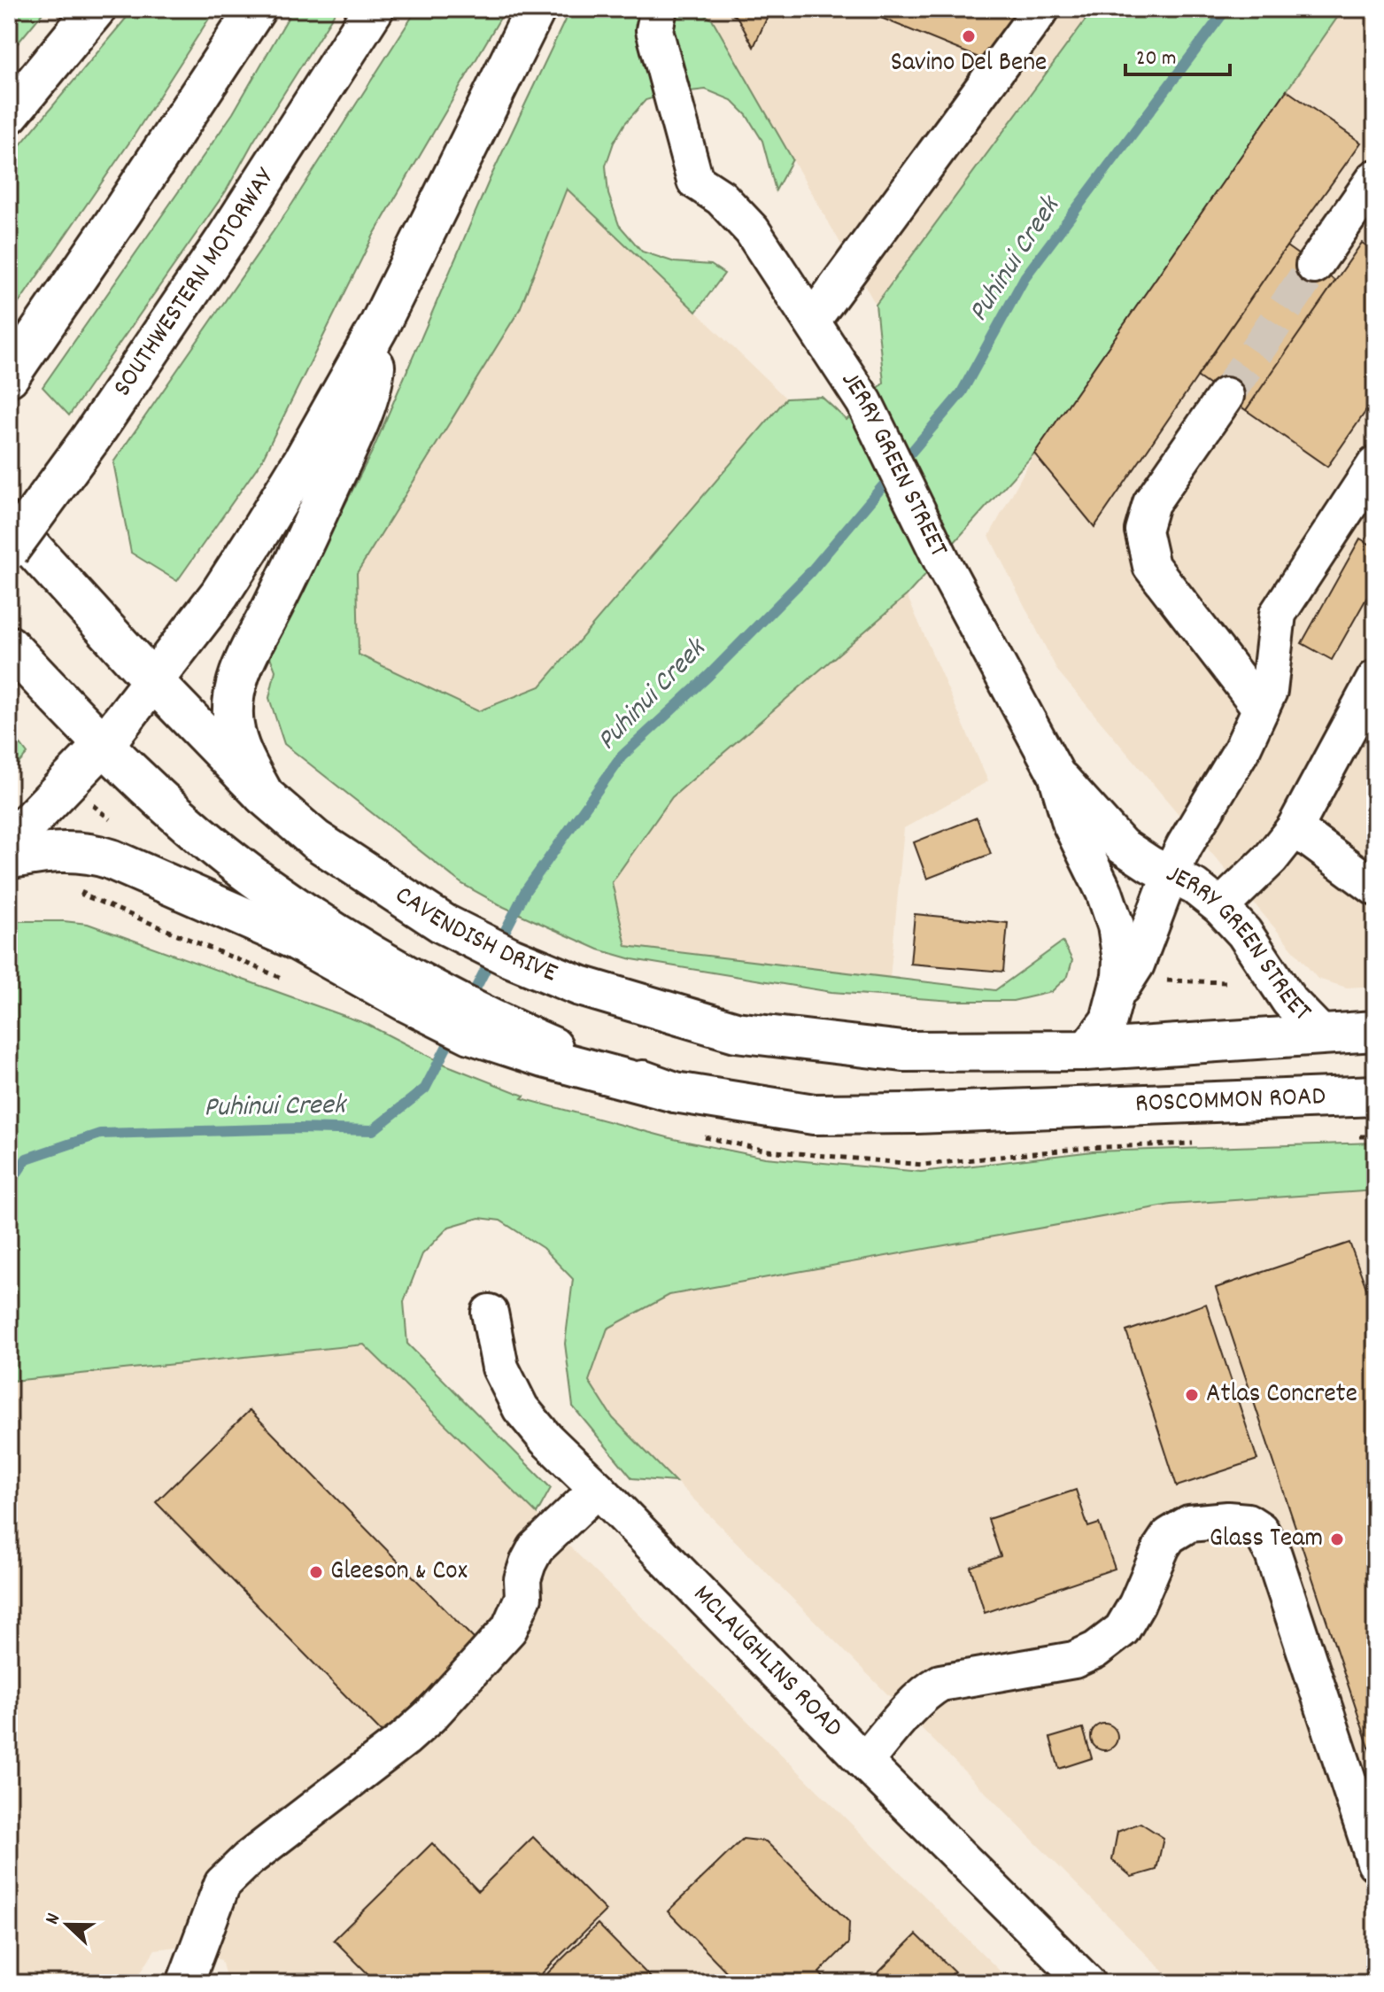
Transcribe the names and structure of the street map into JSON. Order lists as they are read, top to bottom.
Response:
{
  "streets": {
    "main road": ["SOUTHWESTERN MOTORWAY", "CAVENDISH DRIVE", "ROSCOMMON ROAD"],
    "street": ["JERRY GREEN STREET", "MCLAUGHLINS ROAD"]
  },
  "crossings": [
    ["JERRY GREEN STREET", "CAVENDISH DRIVE"]
  ],
  "water": ["Puhinui Creek"],
  "places": [
    "Savino Del Bene",
    "Atlas Concrete",
    "Glass Team",
    "Gleeson & Cox"
  ],
  "scale_bar": "20 m",
  "north": "left"
}
